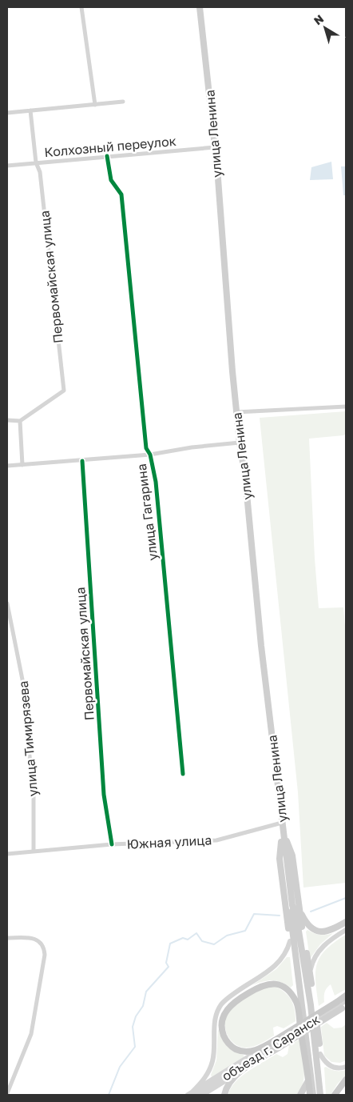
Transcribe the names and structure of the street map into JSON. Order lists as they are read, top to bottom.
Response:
{
  "streets": {
    "main road": ["улица Ленина"],
    "street": [
      "Колхозный переулок",
      "Первомайская улица",
      "улица Гагарина",
      "улица Тимирязева",
      "Южная улица",
      "объезд г. Саранск"
    ]
  },
  "crossings": [
    ["улица Ленина", "Колхозный переулок"],
    ["улица Ленина", "Южная улица"],
    ["Колхозный переулок", "Первомайская улица"],
    ["Колхозный переулок", "улица Гагарина"],
    ["Первомайская улица", "Южная улица"],
    ["улица Тимирязева", "Южная улица"]
  ],
  "north": "top left"
}
